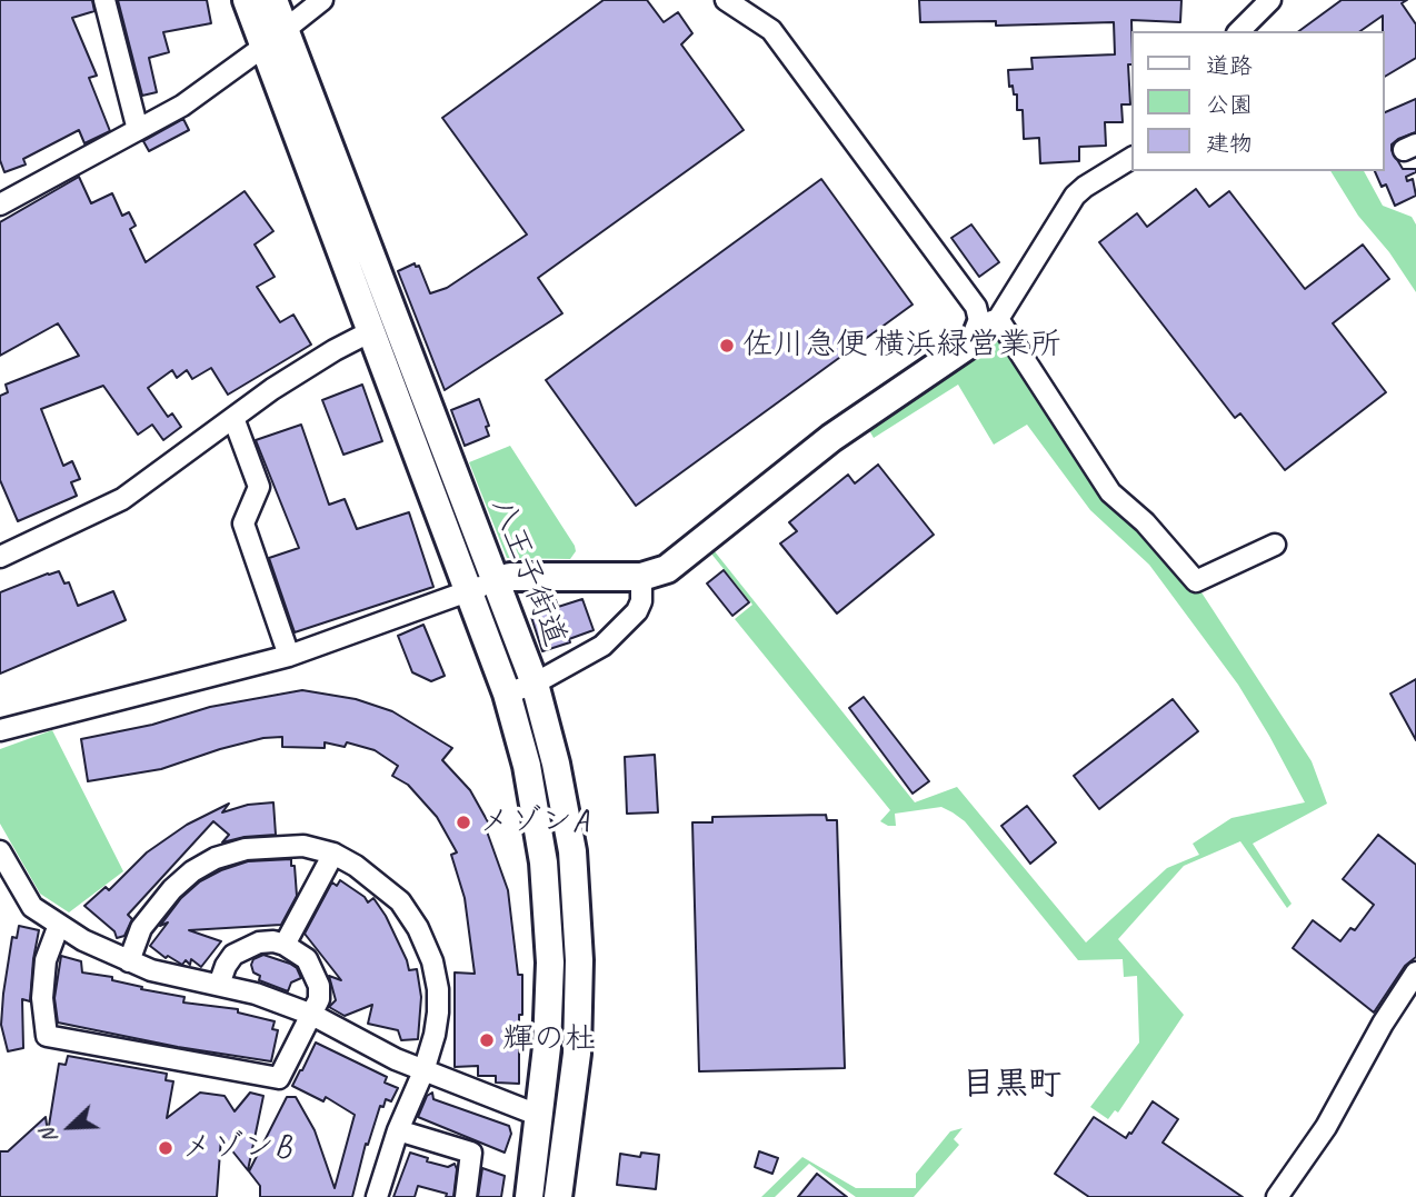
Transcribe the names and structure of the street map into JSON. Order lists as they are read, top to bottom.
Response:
{
  "streets": {
    "street": ["八王子街道"]
  },
  "districts": ["目黒町"],
  "places": [
    "佐川急便 横浜緑営業所",
    "メゾンA",
    "輝の杜",
    "メゾンB"
  ],
  "legend": ["道路", "公園", "建物"],
  "north": "bottom left"
}
